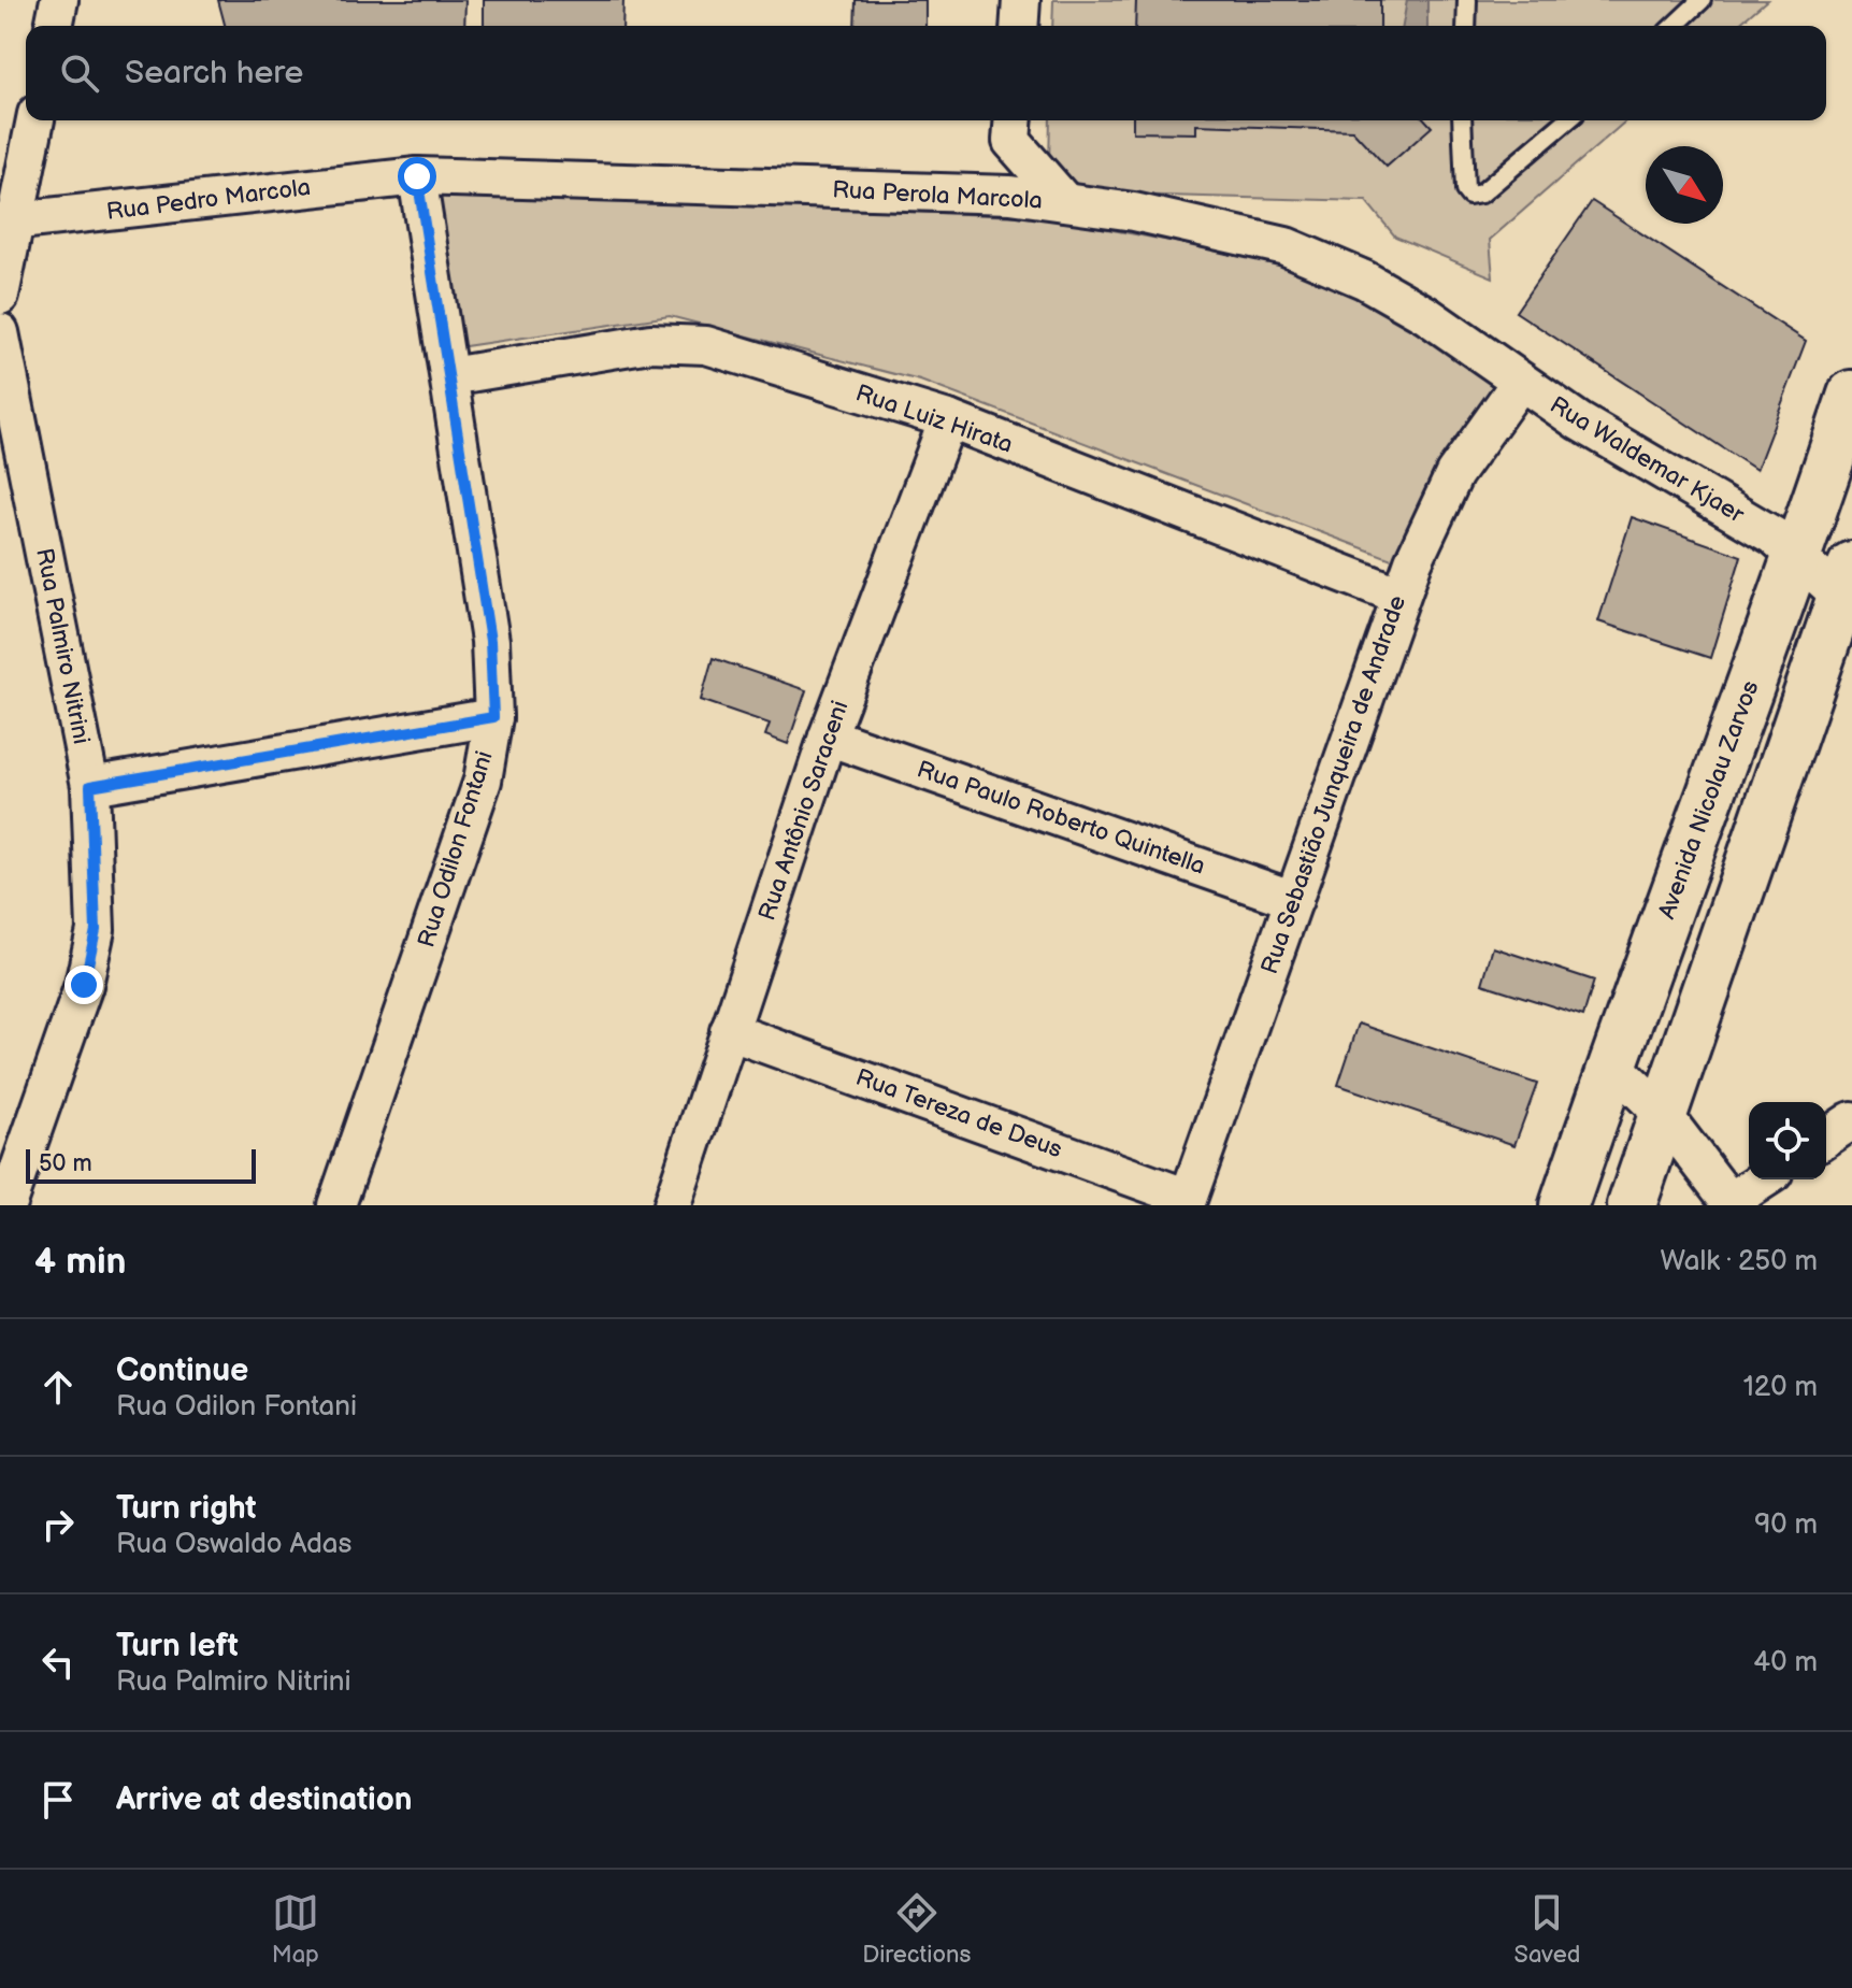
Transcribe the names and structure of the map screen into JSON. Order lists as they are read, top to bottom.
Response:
{
  "streets": {
    "main road": ["Avenida Nicolau Zarvos"],
    "street": [
      "Rua Perola Marcola",
      "Rua Pedro Marcola",
      "Rua Luiz Hirata",
      "Rua Waldemar Kjaer",
      "Rua Palmiro Nitrini",
      "Rua Sebastião Junqueira de Andrade",
      "Rua Antônio Saraceni",
      "Rua Paulo Roberto Quintella",
      "Rua Odilon Fontani",
      "Rua Tereza de Deus"
    ]
  },
  "crossings": [
    ["Rua Perola Marcola", "Rua Pedro Marcola"],
    ["Rua Perola Marcola", "Rua Waldemar Kjaer"],
    ["Rua Perola Marcola", "Rua Sebastião Junqueira de Andrade"],
    ["Rua Perola Marcola", "Rua Odilon Fontani"],
    ["Rua Pedro Marcola", "Rua Odilon Fontani"],
    ["Rua Luiz Hirata", "Rua Sebastião Junqueira de Andrade"],
    ["Rua Luiz Hirata", "Rua Antônio Saraceni"],
    ["Rua Luiz Hirata", "Rua Odilon Fontani"],
    ["Rua Waldemar Kjaer", "Rua Sebastião Junqueira de Andrade"],
    ["Rua Waldemar Kjaer", "Avenida Nicolau Zarvos"],
    ["Rua Sebastião Junqueira de Andrade", "Rua Paulo Roberto Quintella"],
    ["Rua Sebastião Junqueira de Andrade", "Rua Tereza de Deus"],
    ["Rua Antônio Saraceni", "Rua Paulo Roberto Quintella"],
    ["Rua Antônio Saraceni", "Rua Tereza de Deus"]
  ],
  "scale_bar": "50 m",
  "north": "bottom right",
  "page": {
    "search": "Search here",
    "scale": "50 m",
    "heading": ["4 min", "Walk · 250 m"],
    "list": [
      ["Continue", "Rua Odilon Fontani", "120 m"],
      ["Turn right", "Rua Oswaldo Adas", "90 m"],
      ["Turn left", "Rua Palmiro Nitrini", "40 m"],
      "Arrive at destination"
    ],
    "nav": ["Map", "Directions", "Saved"]
  }
}
